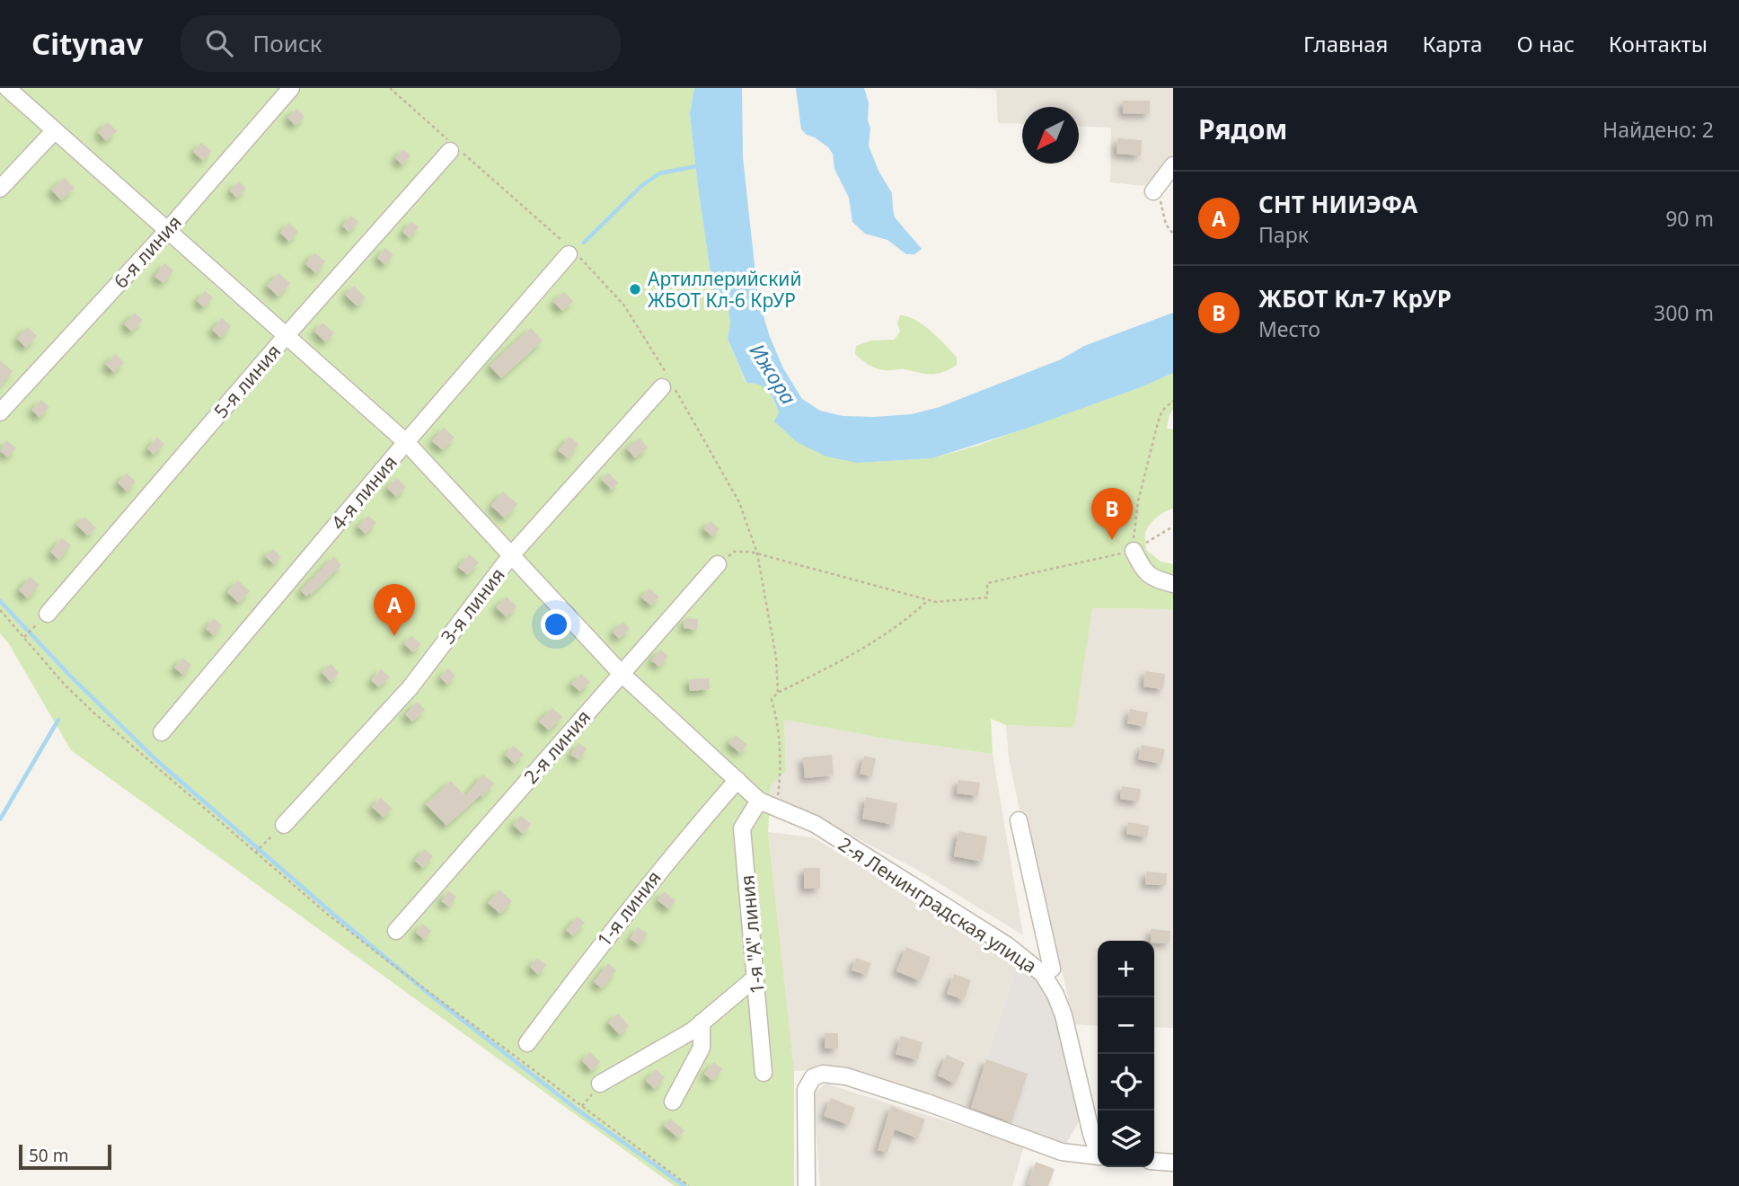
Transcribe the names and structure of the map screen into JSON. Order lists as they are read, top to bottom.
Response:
{
  "streets": {
    "street": [
      "6-я линия",
      "5-я линия",
      "4-я линия",
      "3-я линия",
      "2-я линия",
      "2-я Ленинградская улица",
      "1-я линия",
      "1-я \"А\" линия"
    ]
  },
  "crossings": [
    ["2-я Ленинградская улица", "1-я \"А\" линия"]
  ],
  "water": ["Ижора"],
  "places": ["Артиллерийский ЖБОТ Кл-6 КрУР"],
  "scale_bar": "50 m",
  "north": "bottom left",
  "page": {
    "header": "Citynav",
    "search": "Поиск",
    "nav": [
      "Главная",
      "Карта",
      "О нас",
      "Контакты"
    ],
    "heading": ["Рядом", "Найдено: 2"],
    "list": [
      {
        "mark": "A",
        "name": "СНТ НИИЭФА",
        "note": "Парк",
        "value": "90 m"
      },
      {
        "mark": "B",
        "name": "ЖБОТ Кл-7 КрУР",
        "note": "Место",
        "value": "300 m"
      }
    ],
    "pins": ["B", "A"],
    "map_buttons": ["+", "−"],
    "scale": "50 m"
  }
}
